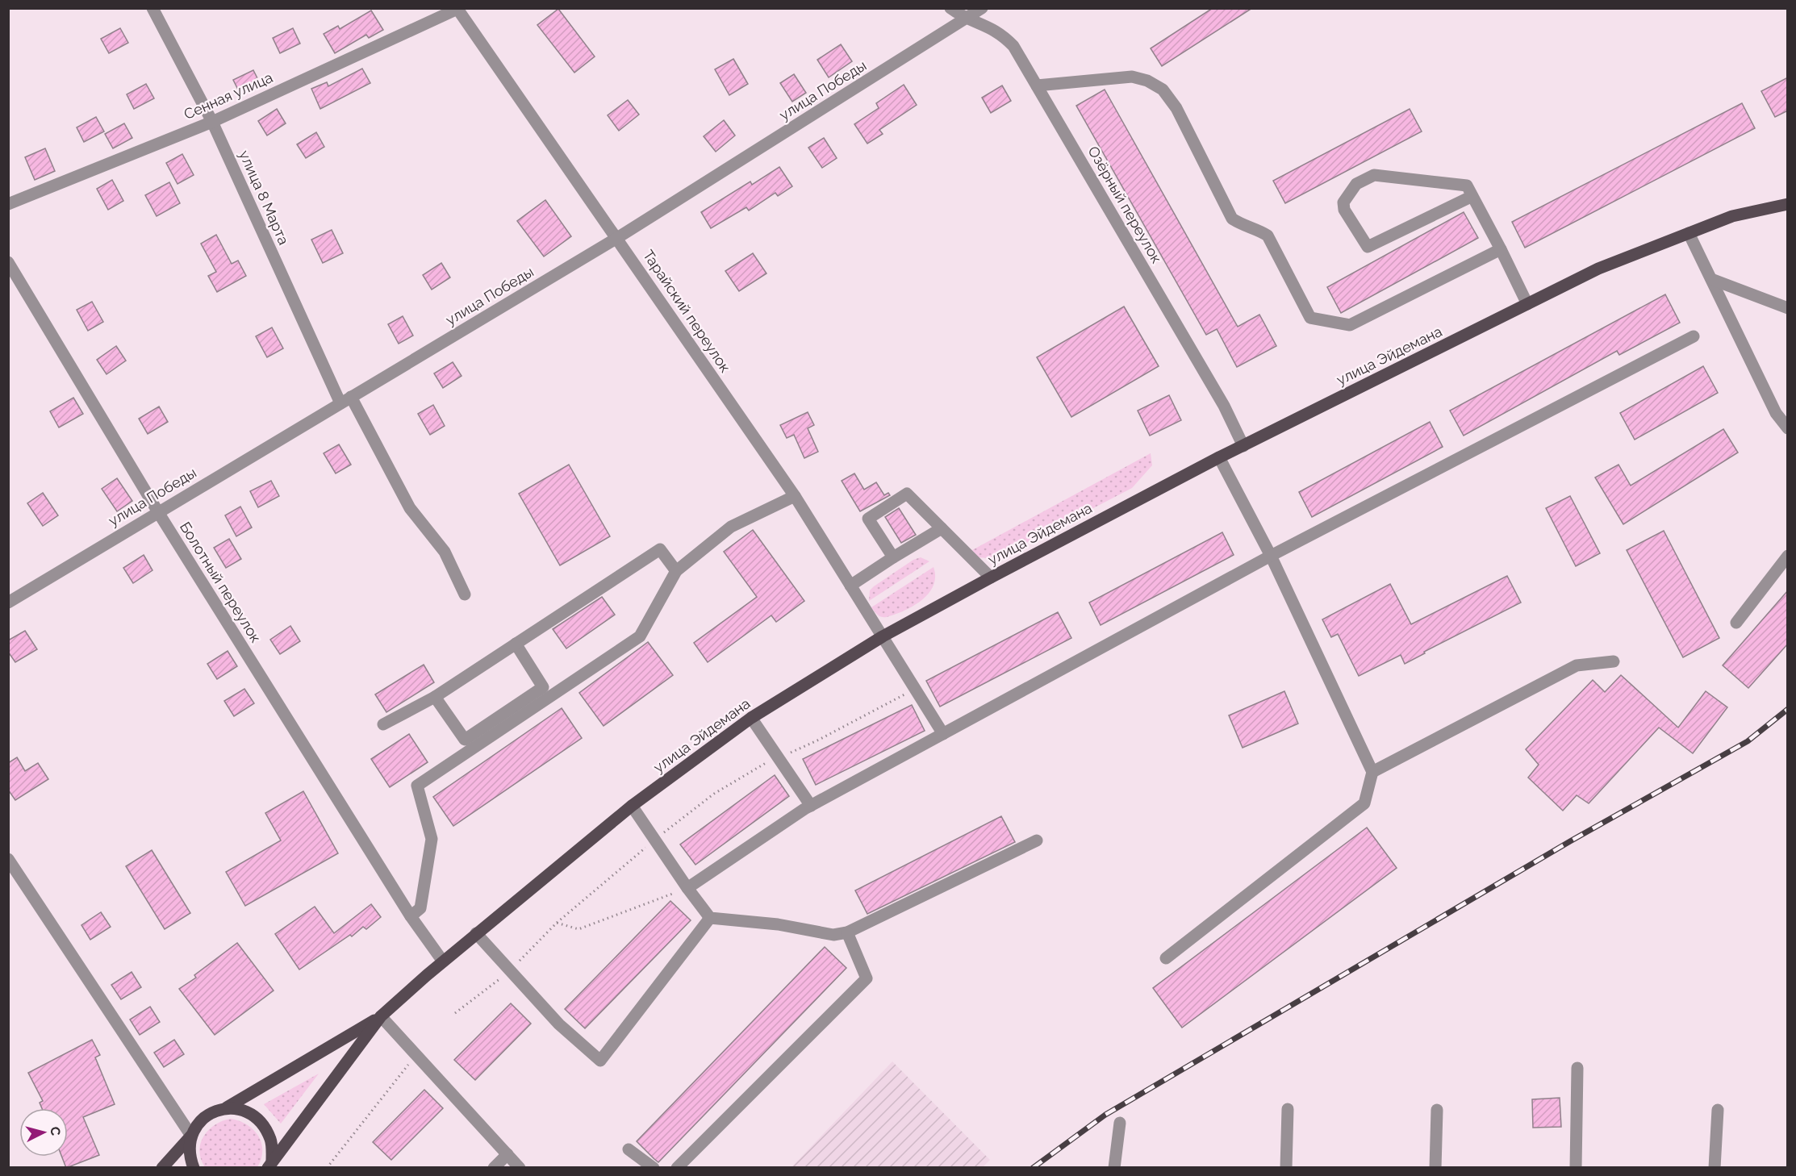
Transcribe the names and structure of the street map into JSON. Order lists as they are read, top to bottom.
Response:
{
  "streets": {
    "main road": ["улица Эйдемана"],
    "street": [
      "улица Победы",
      "Сенная улица",
      "улица 8 Марта",
      "Озёрный переулок",
      "Тарайский переулок",
      "Болотный переулок"
    ]
  },
  "crossings": [
    ["улица Победы", "улица 8 Марта"],
    ["улица Победы", "Озёрный переулок"],
    ["улица Победы", "Тарайский переулок"],
    ["улица Победы", "Болотный переулок"],
    ["Сенная улица", "улица 8 Марта"],
    ["Сенная улица", "Тарайский переулок"],
    ["Озёрный переулок", "улица Эйдемана"],
    ["Тарайский переулок", "улица Эйдемана"],
    ["улица Эйдемана", "Болотный переулок"]
  ],
  "north": "right"
}
